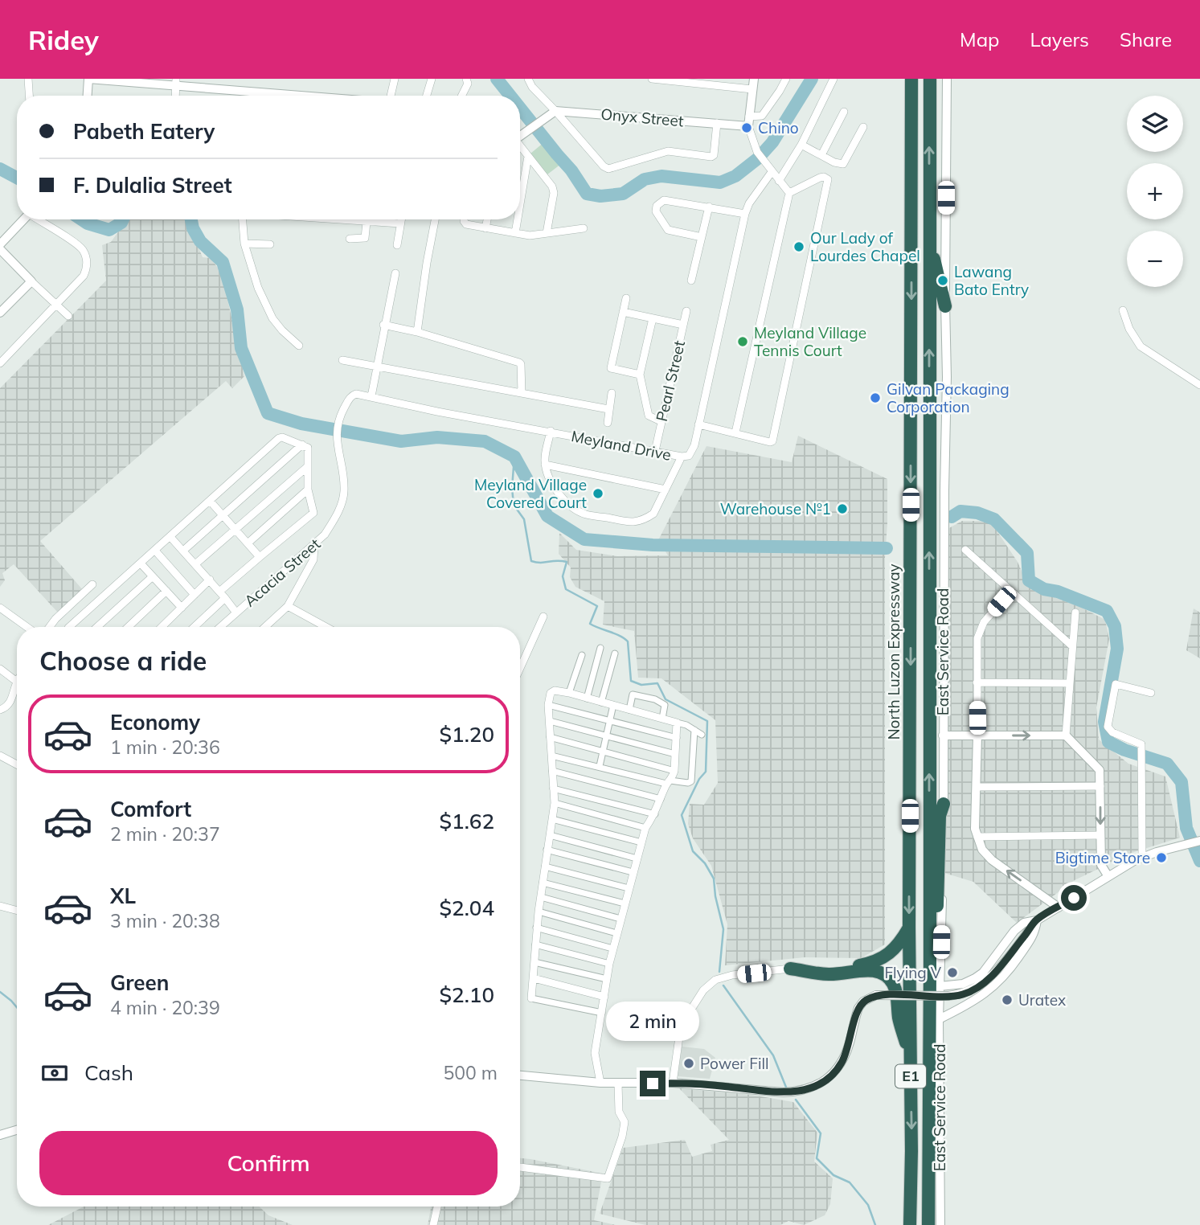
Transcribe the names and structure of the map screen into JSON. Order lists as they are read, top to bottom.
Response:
{
  "streets": {
    "highway": ["North Luzon Expressway", "E1"],
    "street": [
      "Onyx Street",
      "Pearl Street",
      "Meyland Drive",
      "Acacia Street",
      "East Service Road"
    ]
  },
  "crossings": [
    ["Pearl Street", "Meyland Drive"],
    ["Meyland Drive", "Acacia Street"]
  ],
  "places": [
    "Chino",
    "Our Lady of Lourdes Chapel",
    "Lawang Bato Entry",
    "Meyland Village Tennis Court",
    "Gilvan Packaging Corporation",
    "Meyland Village Covered Court",
    "Warehouse №1",
    "Bigtime Store",
    "Flying V",
    "Uratex",
    "Power Fill"
  ],
  "page": {
    "header": "Ridey",
    "nav": ["Map", "Layers", "Share"],
    "map_buttons": ["+", "−"],
    "banner": ["Pabeth Eatery", "F. Dulalia Street"],
    "heading": "Choose a ride",
    "list": [
      {
        "name": "Economy",
        "note": "1 min · 20:36",
        "value": "$1.20"
      },
      {
        "name": "Comfort",
        "note": "2 min · 20:37",
        "value": "$1.62"
      },
      {
        "name": "XL",
        "note": "3 min · 20:38",
        "value": "$2.04"
      },
      {
        "name": "Green",
        "note": "4 min · 20:39",
        "value": "$2.10"
      }
    ],
    "bubble": "2 min",
    "pay": ["Cash", "500 m"],
    "buttons": "Confirm"
  }
}
